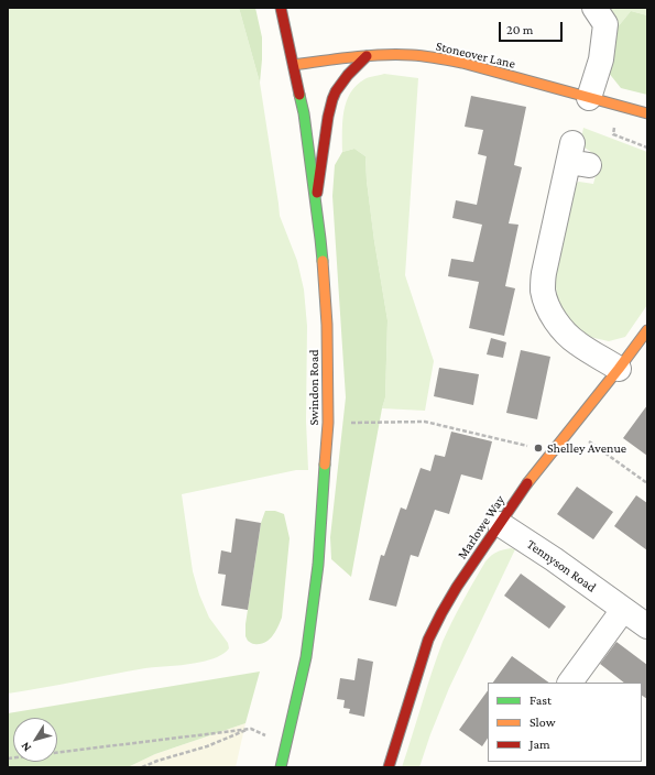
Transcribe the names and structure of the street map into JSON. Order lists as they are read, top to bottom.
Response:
{
  "streets": {
    "street": [
      "Stoneover Lane",
      "Swindon Road",
      "Marlowe Way",
      "Tennyson Road"
    ]
  },
  "crossings": [
    ["Stoneover Lane", "Swindon Road"],
    ["Marlowe Way", "Tennyson Road"]
  ],
  "places": ["Shelley Avenue"],
  "legend": ["Fast", "Slow", "Jam"],
  "scale_bar": "20 m",
  "north": "bottom left"
}
